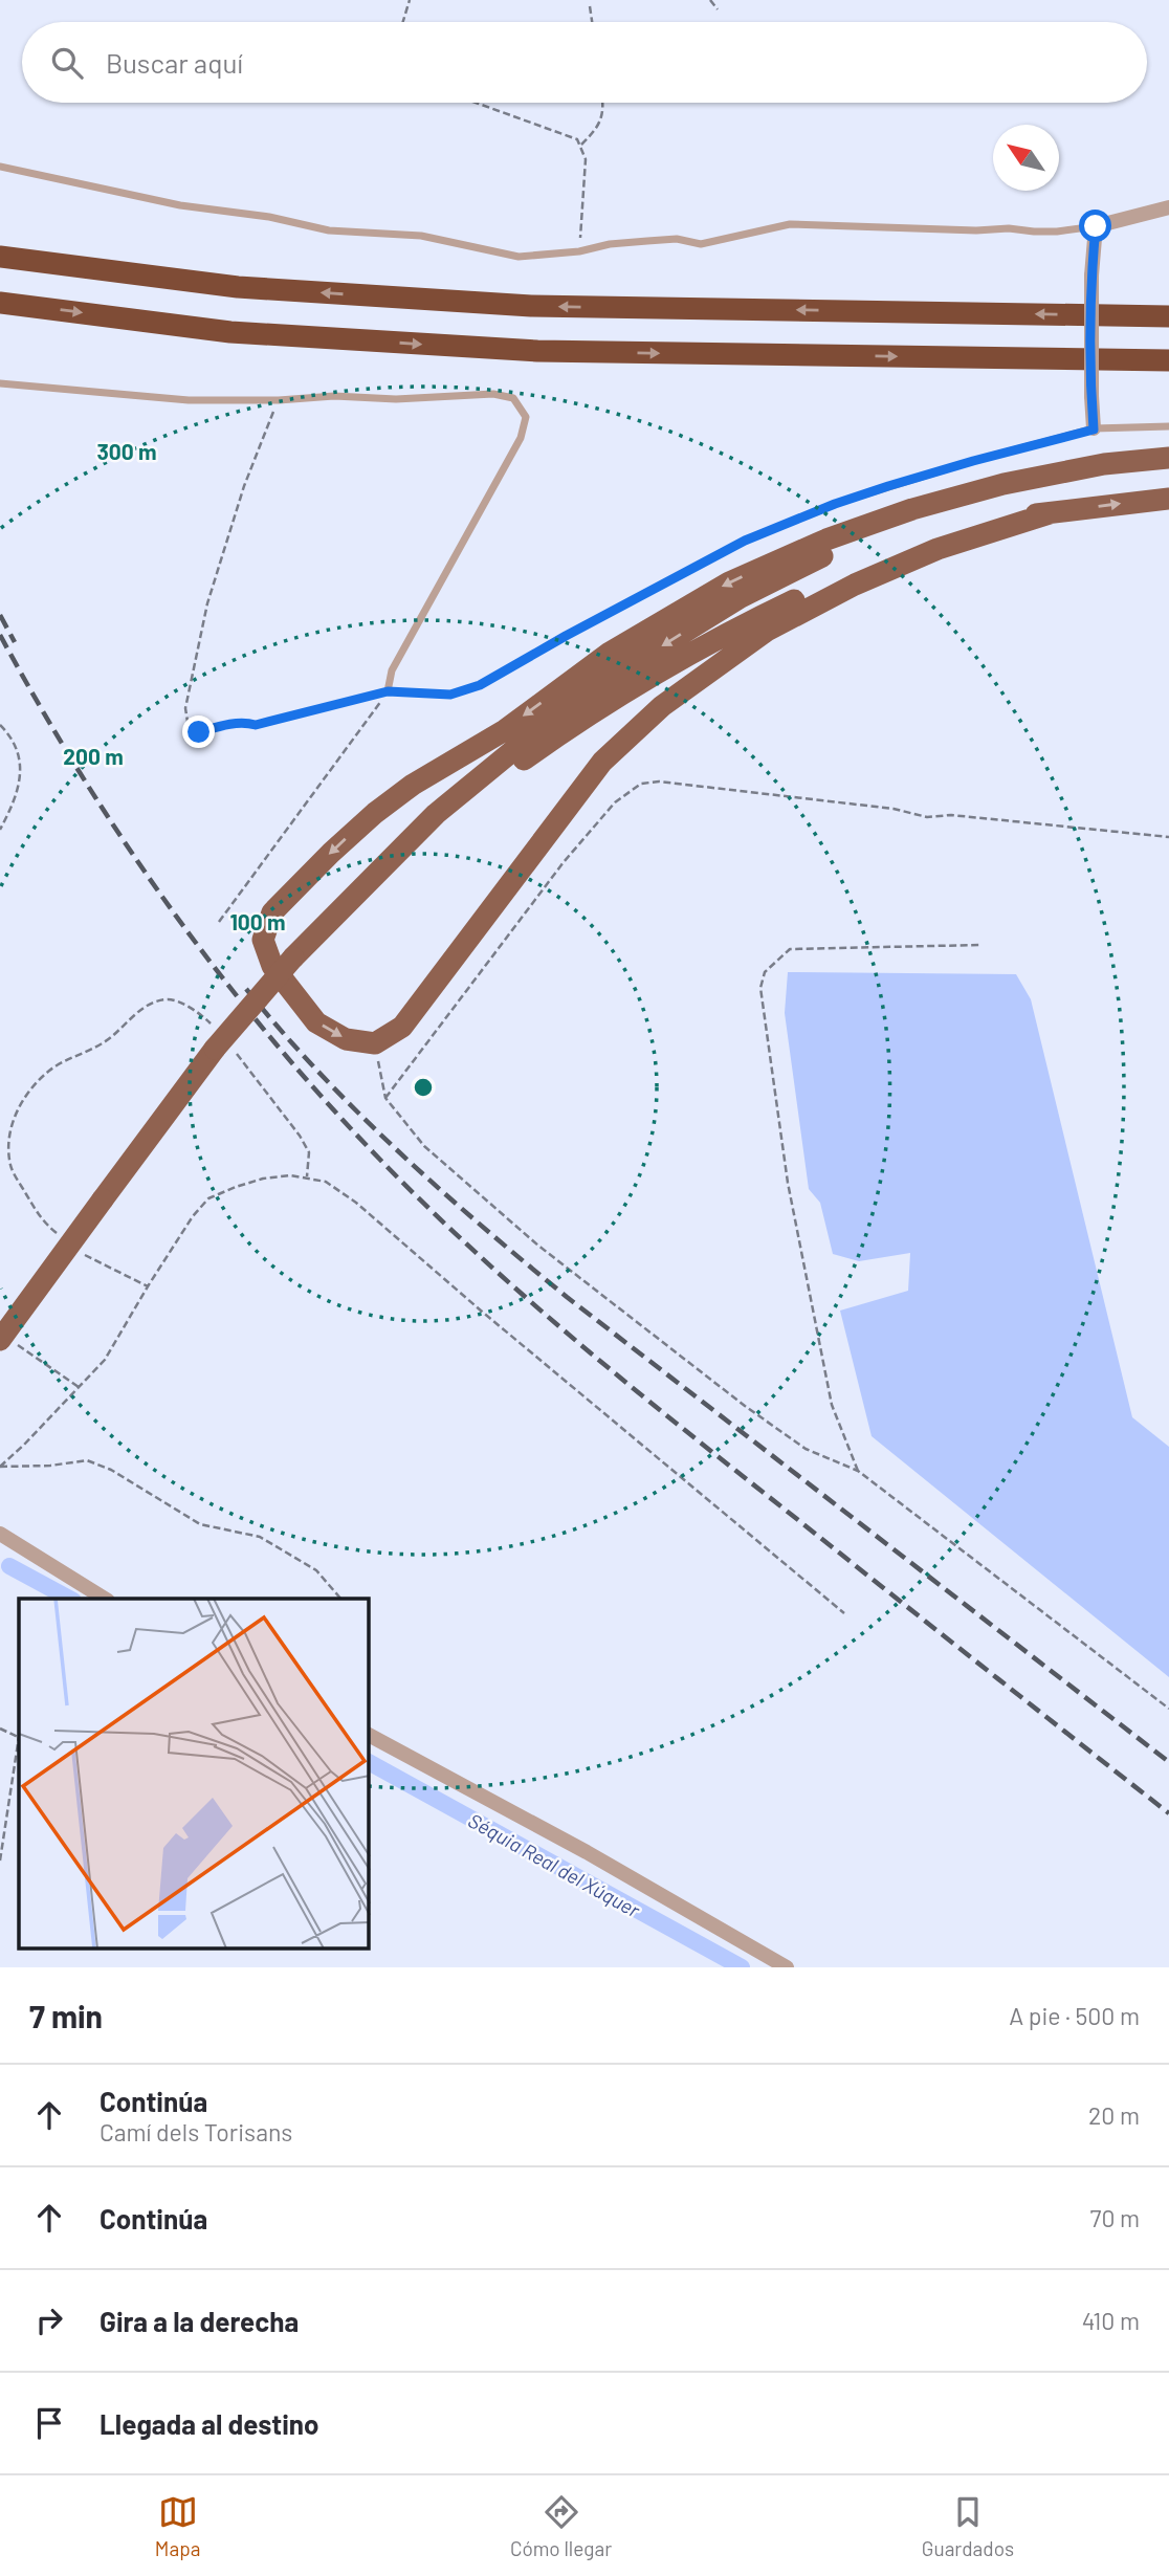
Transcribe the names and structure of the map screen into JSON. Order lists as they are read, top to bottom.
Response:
{
  "water": ["Séquia Real del Xúquer"],
  "north": "top left",
  "page": {
    "search": "Buscar aquí",
    "heading": ["7 min", "A pie · 500 m"],
    "list": [
      ["Continúa", "Camí dels Torisans", "20 m"],
      ["Continúa", "70 m"],
      ["Gira a la derecha", "410 m"],
      "Llegada al destino"
    ],
    "nav": ["Mapa", "Cómo llegar", "Guardados"]
  },
  "rings": ["300 m", "200 m", "100 m"]
}
